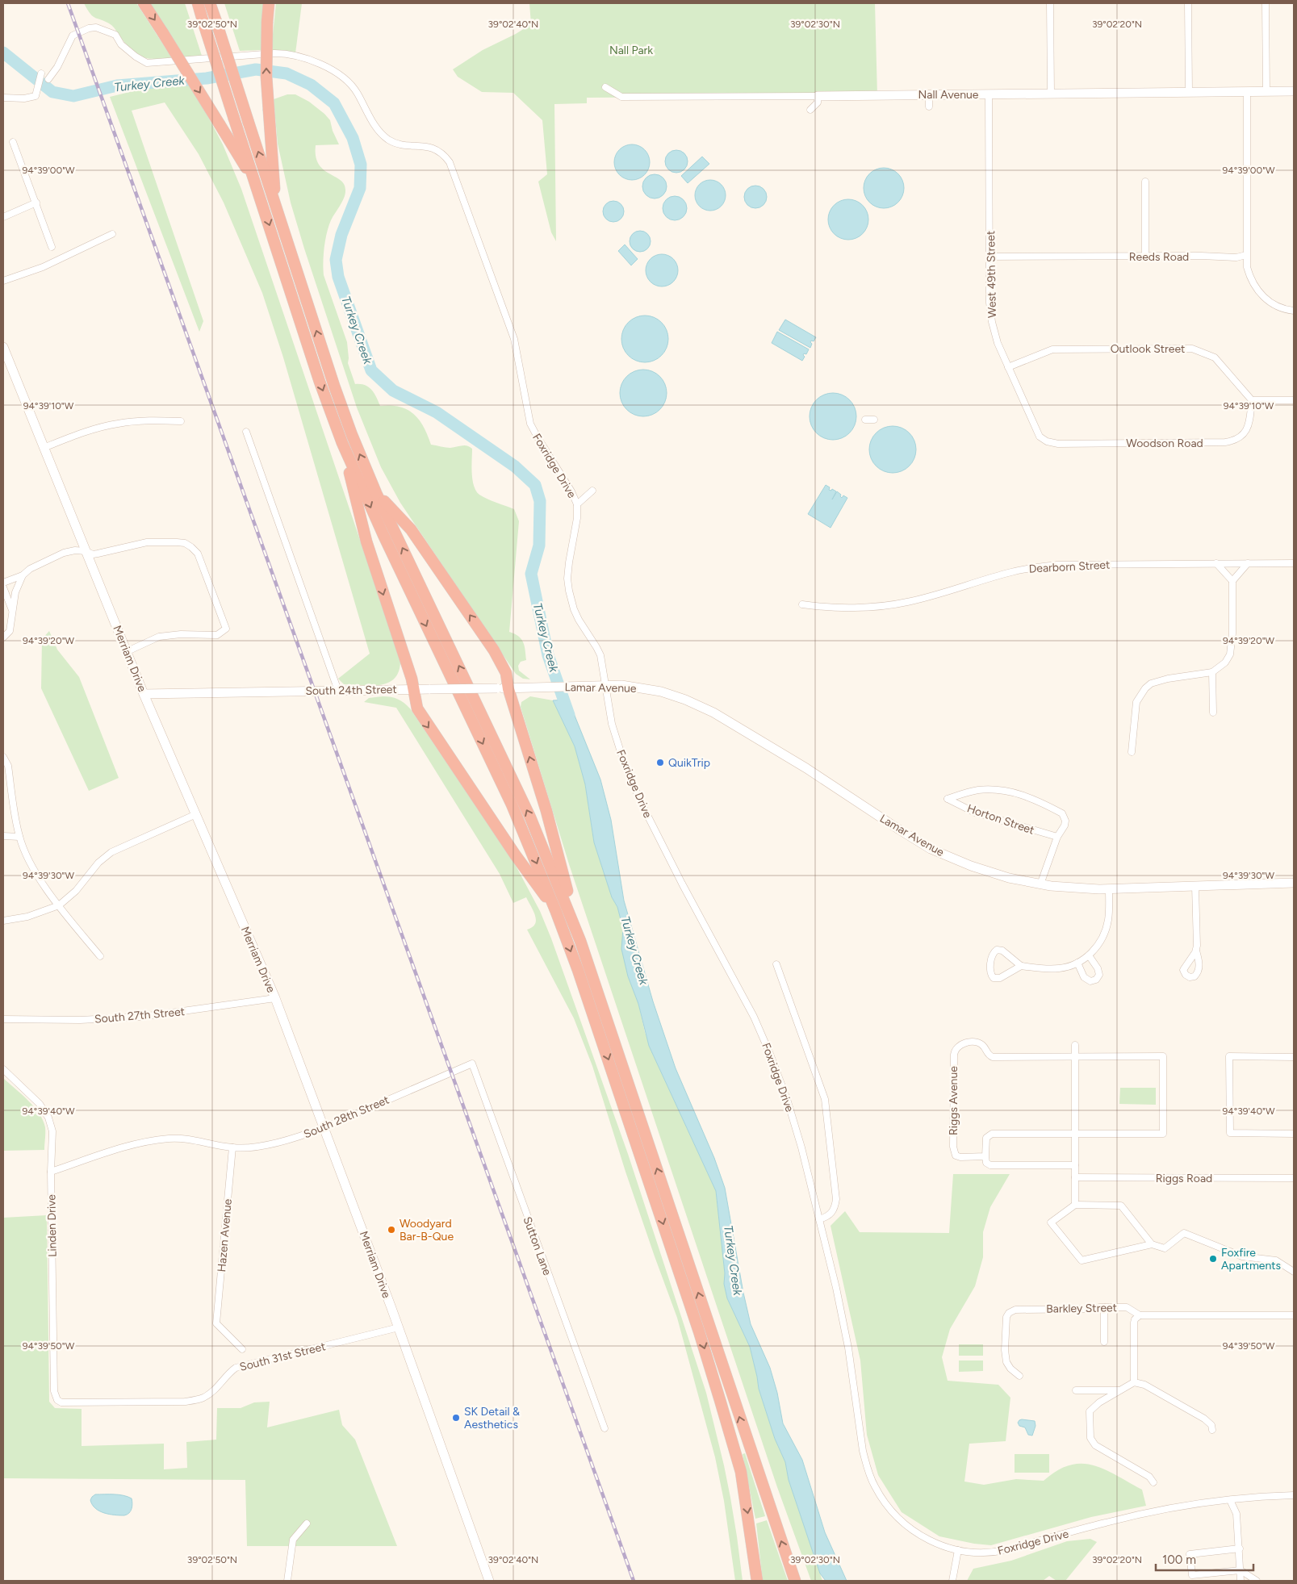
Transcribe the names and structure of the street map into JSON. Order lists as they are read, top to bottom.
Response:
{
  "streets": {
    "street": [
      "Nall Avenue",
      "Reeds Road",
      "West 49th Street",
      "Outlook Street",
      "Woodson Road",
      "Foxridge Drive",
      "Dearborn Street",
      "Merriam Drive",
      "Lamar Avenue",
      "South 24th Street",
      "Horton Street",
      "South 27th Street",
      "Riggs Avenue",
      "South 28th Street",
      "Riggs Road",
      "Linden Drive",
      "Hazen Avenue",
      "Sutton Lane",
      "Barkley Street",
      "South 31st Street"
    ]
  },
  "crossings": [
    ["Nall Avenue", "West 49th Street"],
    ["Reeds Road", "West 49th Street"],
    ["West 49th Street", "Outlook Street"],
    ["West 49th Street", "Woodson Road"],
    ["Outlook Street", "Woodson Road"],
    ["Foxridge Drive", "Lamar Avenue"],
    ["Merriam Drive", "South 24th Street"],
    ["Merriam Drive", "South 27th Street"],
    ["Merriam Drive", "South 28th Street"],
    ["Merriam Drive", "South 31st Street"],
    ["Lamar Avenue", "South 24th Street"],
    ["Lamar Avenue", "Horton Street"],
    ["South 28th Street", "Linden Drive"],
    ["South 28th Street", "Hazen Avenue"],
    ["South 28th Street", "Sutton Lane"],
    ["Linden Drive", "South 31st Street"]
  ],
  "water": ["Turkey Creek"],
  "parks": ["Nall Park"],
  "places": [
    "QuikTrip",
    "Woodyard Bar-B-Que",
    "Foxfire Apartments",
    "SK Detail & Aesthetics"
  ],
  "scale_bar": "100 m",
  "coordinates": [
    "39°02'50\"N",
    "39°02'40\"N",
    "39°02'30\"N",
    "39°02'20\"N",
    "94°39'00\"W",
    "94°39'10\"W",
    "94°39'20\"W",
    "94°39'30\"W",
    "94°39'40\"W",
    "94°39'50\"W"
  ]
}
